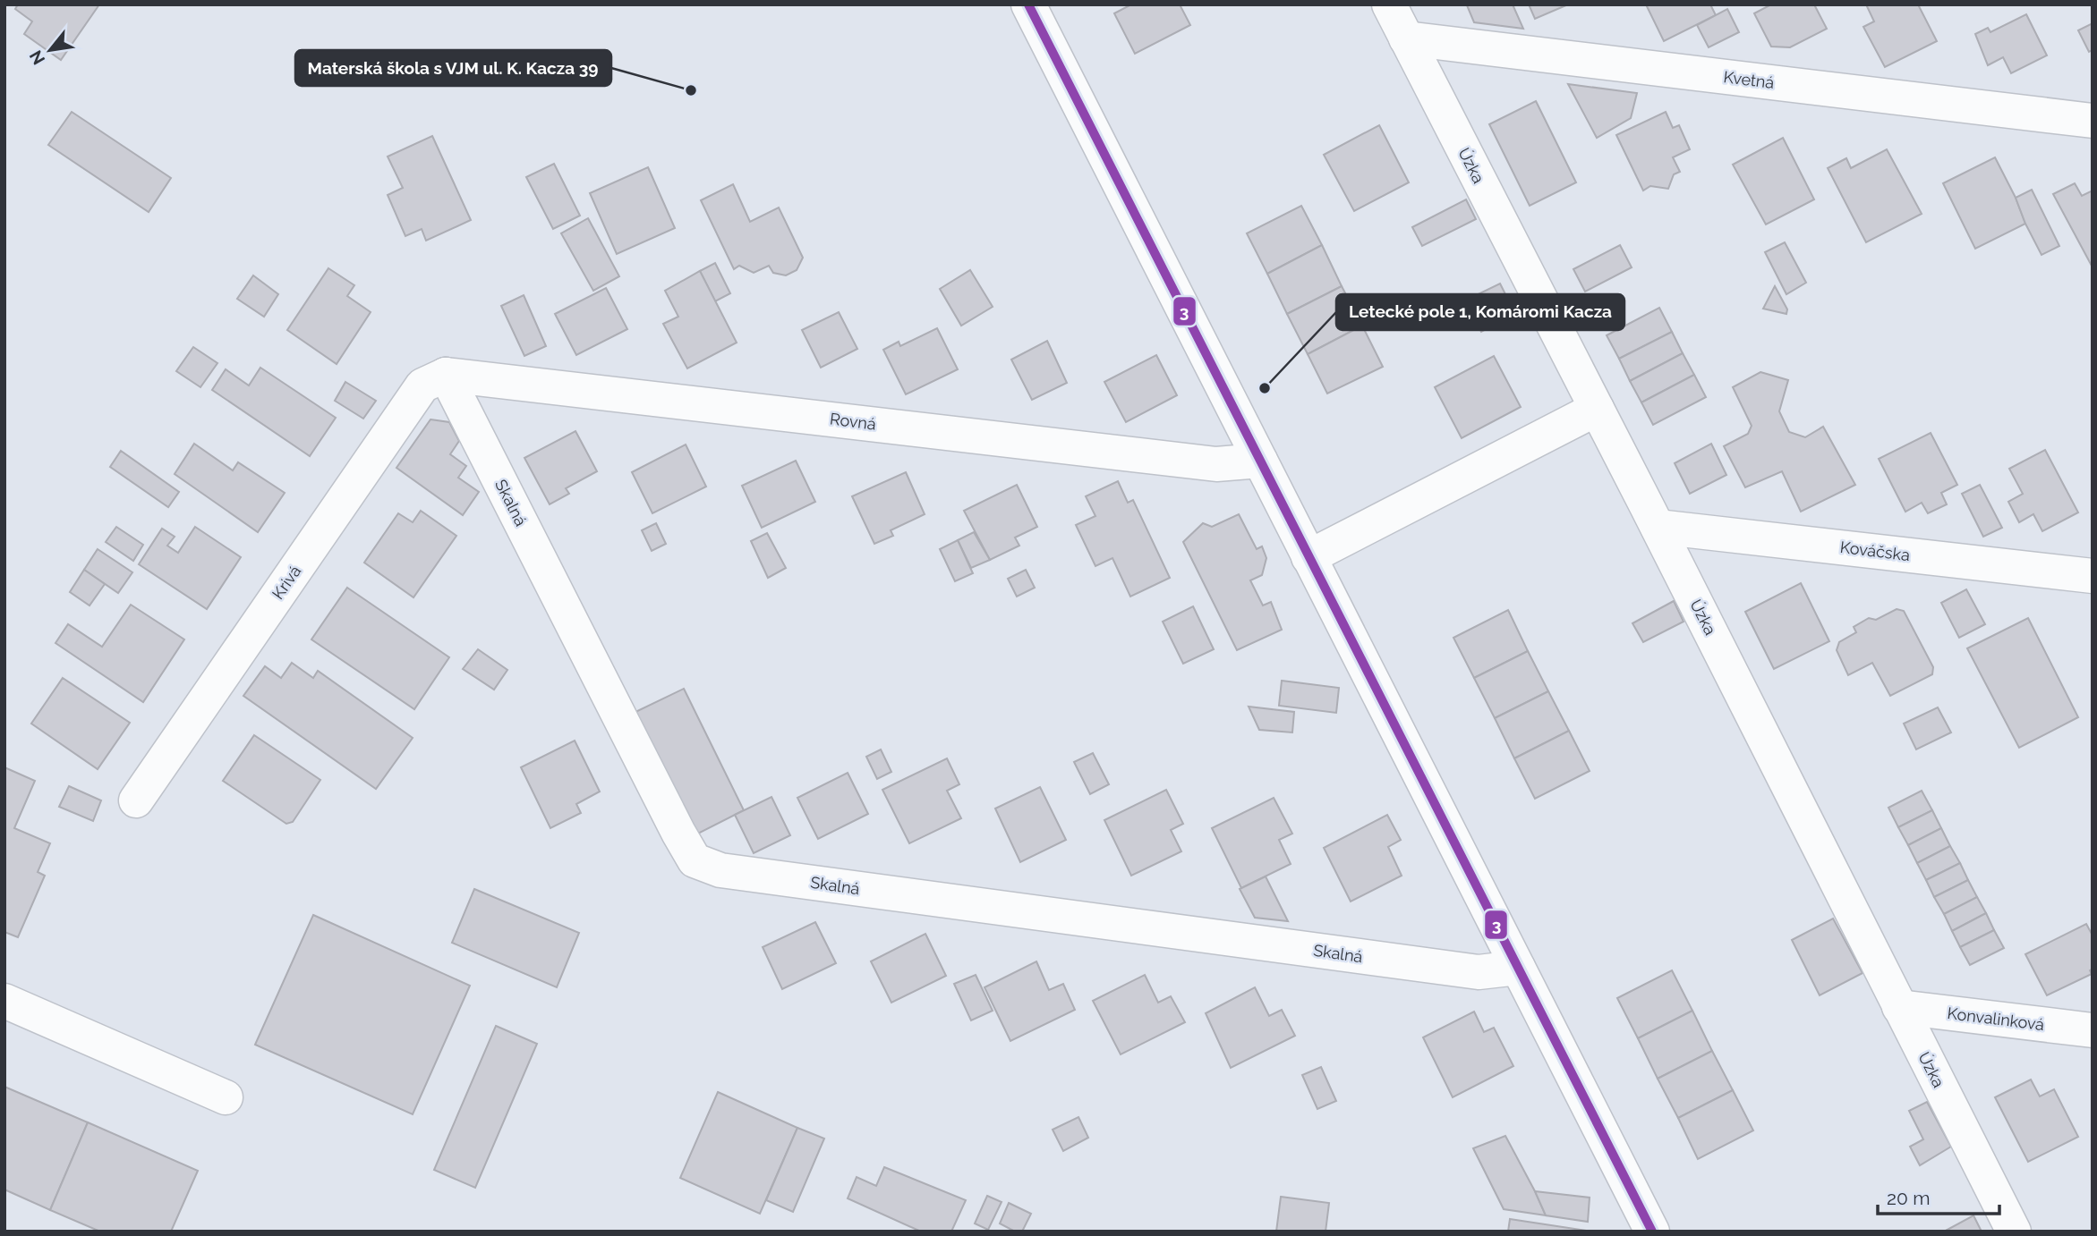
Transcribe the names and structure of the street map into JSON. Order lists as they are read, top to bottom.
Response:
{
  "streets": {
    "street": [
      "Kvetná",
      "Úzka",
      "Rovná",
      "Skalná",
      "Kováčska",
      "Krivá",
      "Konvalinková"
    ]
  },
  "crossings": [
    ["Kvetná", "Úzka"],
    ["Úzka", "Kováčska"],
    ["Úzka", "Konvalinková"],
    ["Rovná", "Skalná"],
    ["Rovná", "Krivá"],
    ["Skalná", "Krivá"]
  ],
  "places": ["Materská škola s VJM ul. K. Kacza 39", "Letecké pole 1, Komáromi Kacza"],
  "lines": ["transit line 3"],
  "scale_bar": "20 m",
  "north": "bottom left"
}
